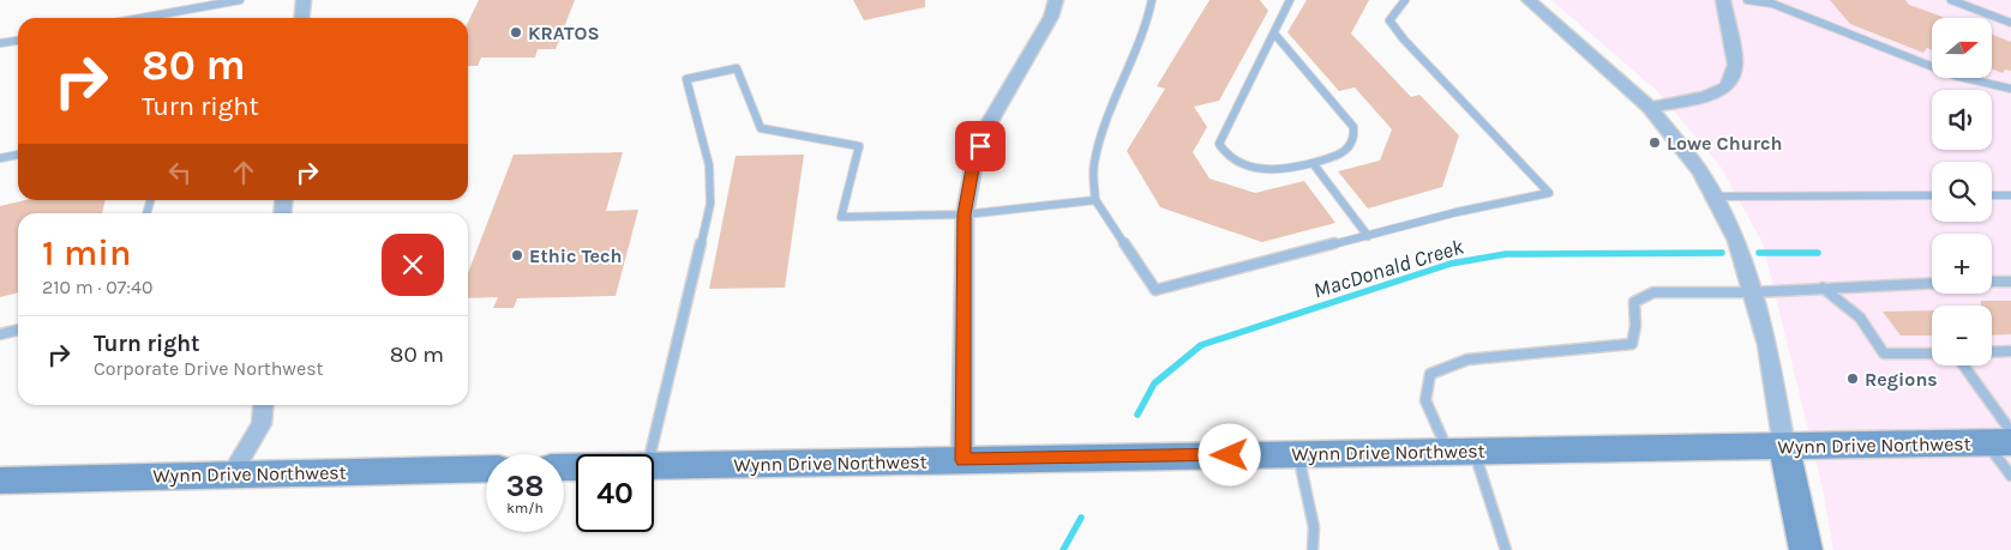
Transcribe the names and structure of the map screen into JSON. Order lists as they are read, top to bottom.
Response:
{
  "streets": {
    "street": ["Wynn Drive Northwest"]
  },
  "water": ["MacDonald Creek"],
  "places": [
    "KRATOS",
    "Lowe Church",
    "Ethic Tech",
    "Regions"
  ],
  "north": "right",
  "page": {
    "map_buttons": ["+", "−"],
    "turn": ["80 m", "Turn right"],
    "heading": ["1 min", "210 m · 07:40"],
    "list": [
      {
        "name": "Turn right",
        "note": "Corporate Drive Northwest",
        "value": "80 m"
      }
    ],
    "speed": "38 km/h",
    "limit": "40"
  }
}
